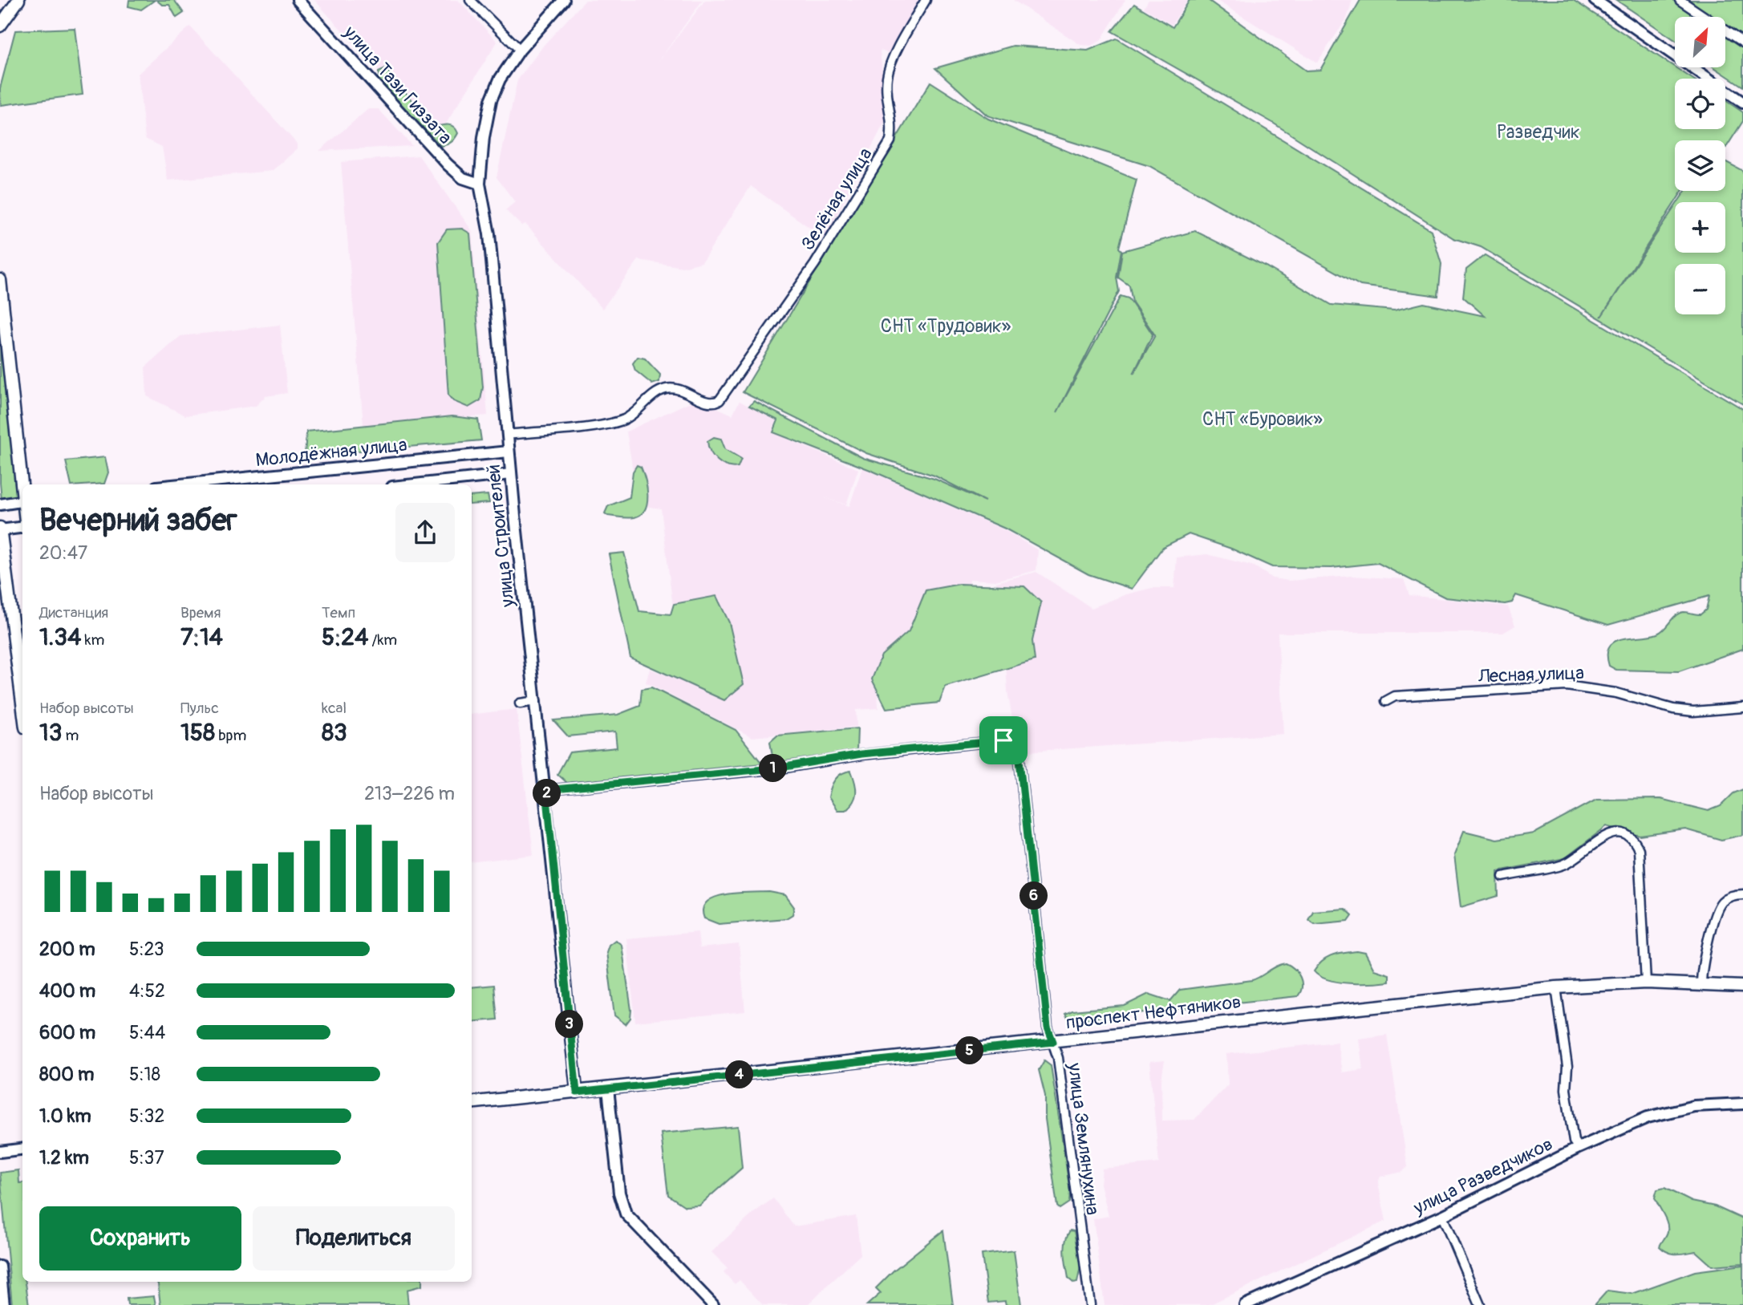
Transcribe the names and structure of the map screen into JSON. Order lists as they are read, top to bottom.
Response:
{
  "streets": {
    "main road": ["проспект Нефтяников"],
    "street": [
      "улица Тази Гиззата",
      "Зелёная улица",
      "Молодёжная улица",
      "улица Строителей",
      "Лесная улица",
      "улица Землянухина",
      "улица Разведчиков"
    ]
  },
  "crossings": [
    ["улица Тази Гиззата", "улица Строителей"],
    ["Зелёная улица", "улица Строителей"],
    ["Молодёжная улица", "улица Строителей"],
    ["улица Строителей", "проспект Нефтяников"],
    ["улица Строителей", "улица Землянухина"],
    ["проспект Нефтяников", "улица Землянухина"]
  ],
  "parks": ["Разведчик", "СНТ «Трудовик»", "СНТ «Буровик»"],
  "north": "top right",
  "page": {
    "map_buttons": ["+", "−"],
    "heading": ["Вечерний забег", "20:47"],
    "stats": [
      ["Дистанция", "1.34 km"],
      ["Время", "7:14"],
      ["Темп", "5:24 /km"],
      ["Набор высоты", "13 m"],
      ["Пульс", "158 bpm"],
      ["kcal", "83"]
    ],
    "pins": [
      "1",
      "2",
      "6",
      "3",
      "5",
      "4"
    ],
    "chart": ["Набор высоты", "213–226 m"],
    "list": [
      {
        "name": "200 m",
        "note": "5:23"
      },
      {
        "name": "400 m",
        "note": "4:52"
      },
      {
        "name": "600 m",
        "note": "5:44"
      },
      {
        "name": "800 m",
        "note": "5:18"
      },
      {
        "name": "1.0 km",
        "note": "5:32"
      },
      {
        "name": "1.2 km",
        "note": "5:37"
      }
    ],
    "buttons": ["Сохранить", "Поделиться"]
  }
}
